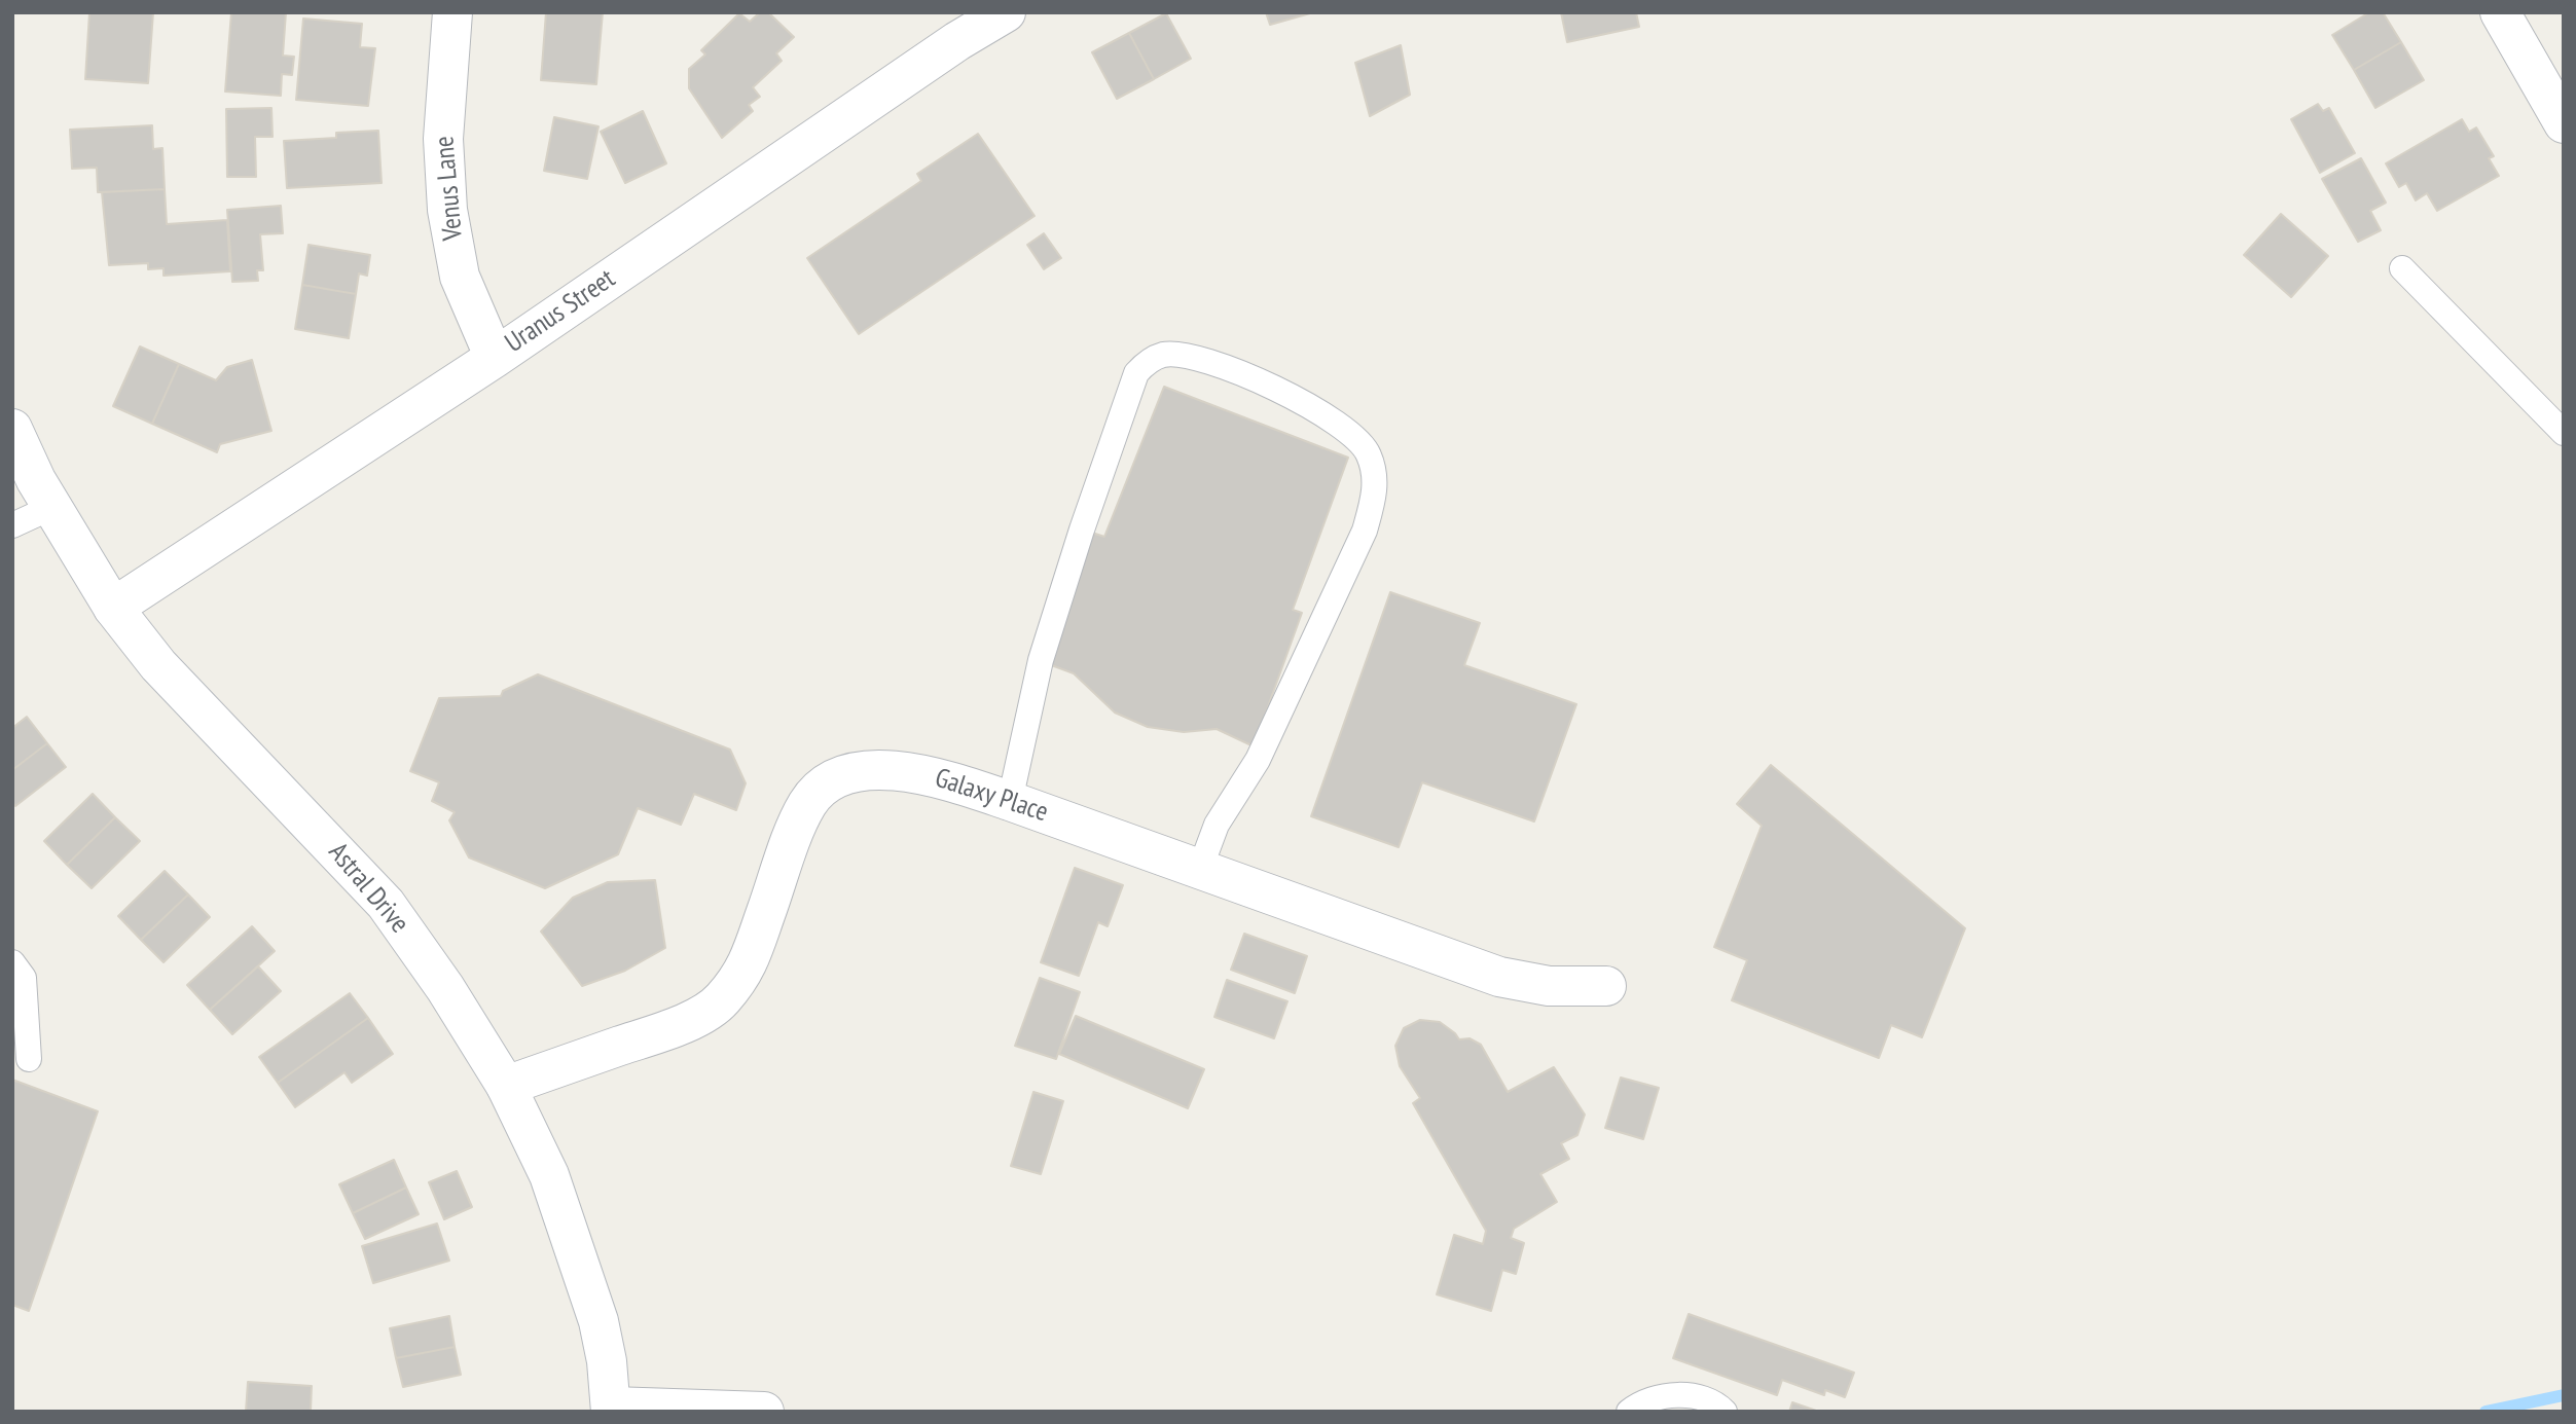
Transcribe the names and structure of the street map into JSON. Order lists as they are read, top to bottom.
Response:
{
  "streets": {
    "street": [
      "Venus Lane",
      "Uranus Street",
      "Galaxy Place",
      "Astral Drive"
    ]
  },
  "crossings": [
    ["Venus Lane", "Uranus Street"],
    ["Uranus Street", "Astral Drive"],
    ["Galaxy Place", "Astral Drive"]
  ]
}
